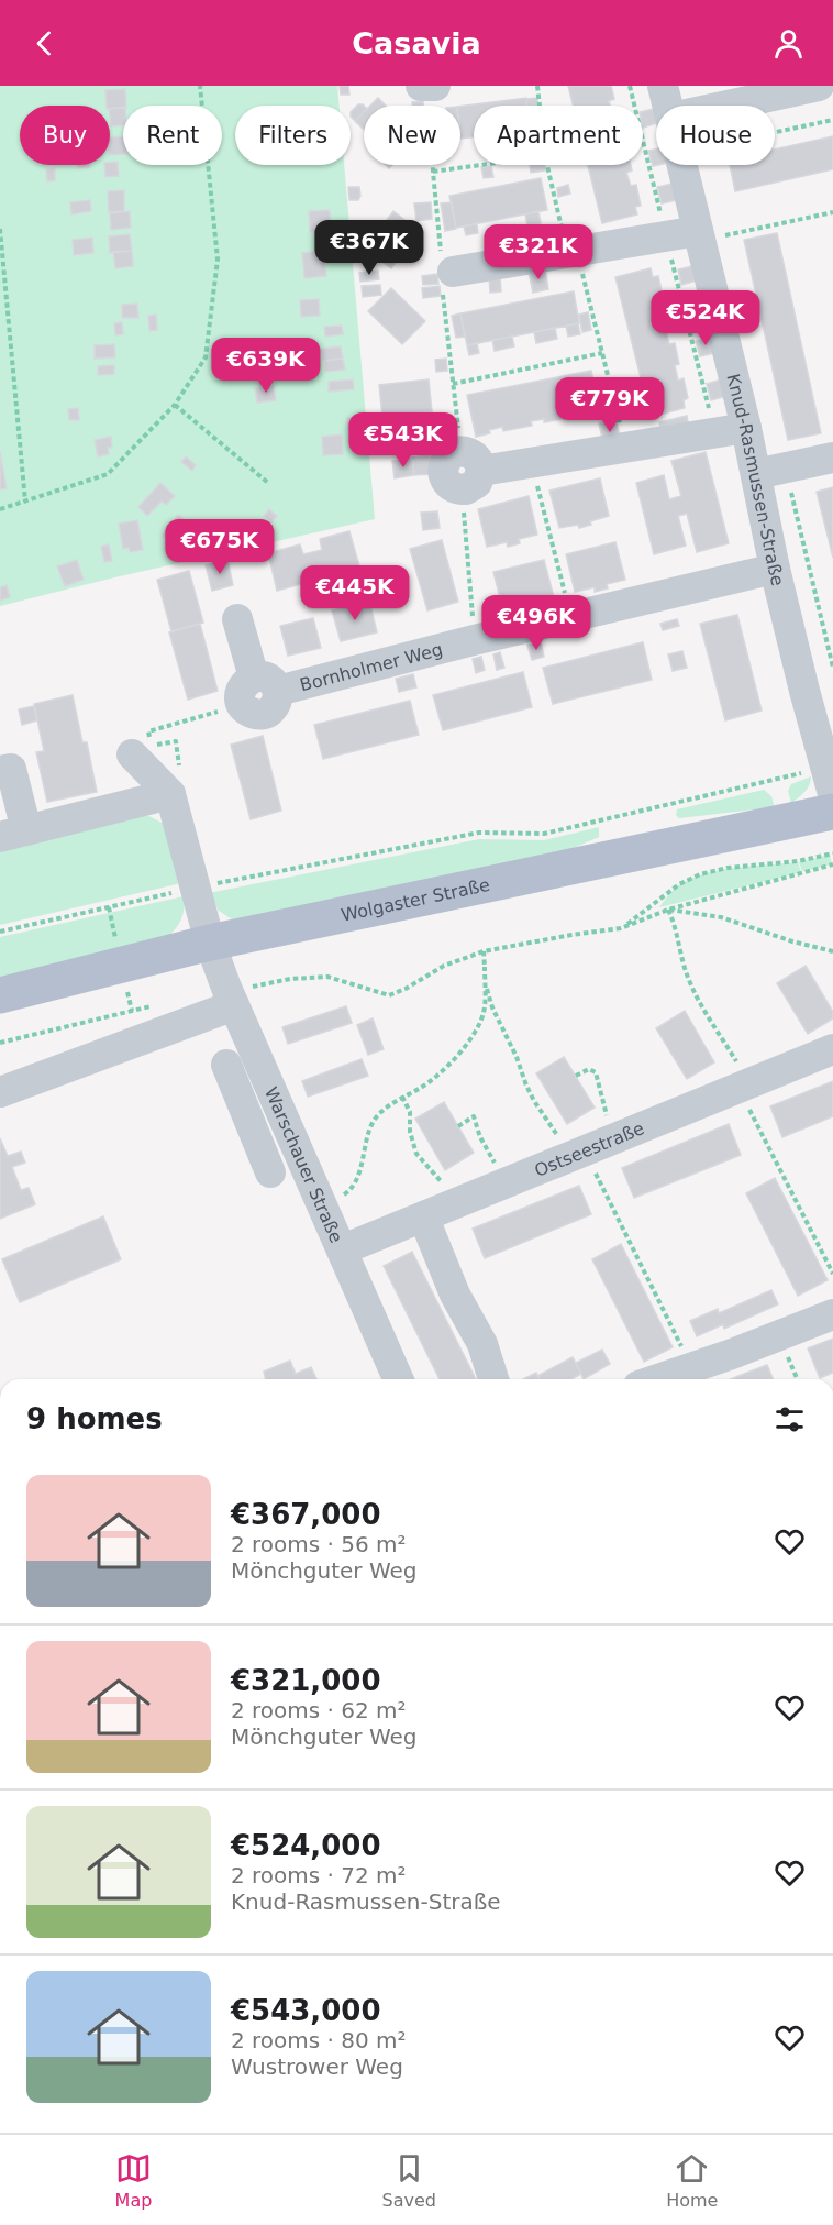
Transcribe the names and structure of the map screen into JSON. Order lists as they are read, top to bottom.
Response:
{
  "streets": {
    "main road": ["Wolgaster Straße"],
    "street": [
      "Knud-Rasmussen-Straße",
      "Bornholmer Weg",
      "Ostseestraße",
      "Warschauer Straße"
    ]
  },
  "crossings": [
    ["Knud-Rasmussen-Straße", "Bornholmer Weg"],
    ["Wolgaster Straße", "Warschauer Straße"],
    ["Ostseestraße", "Warschauer Straße"]
  ],
  "page": {
    "header": "Casavia",
    "chip": [
      "Buy",
      "Rent",
      "Filters",
      "New",
      "Apartment",
      "House"
    ],
    "price": [
      "€367K",
      "€321K",
      "€524K",
      "€639K",
      "€779K",
      "€543K",
      "€675K",
      "€445K",
      "€496K"
    ],
    "heading": "9 homes",
    "list": [
      {
        "name": "€367,000",
        "note": "2 rooms · 56 m² · Mönchguter Weg"
      },
      {
        "name": "€321,000",
        "note": "2 rooms · 62 m² · Mönchguter Weg"
      },
      {
        "name": "€524,000",
        "note": "2 rooms · 72 m² · Knud-Rasmussen-Straße"
      },
      {
        "name": "€543,000",
        "note": "2 rooms · 80 m² · Wustrower Weg"
      }
    ],
    "tabs": ["Map", "Saved", "Home"]
  }
}
